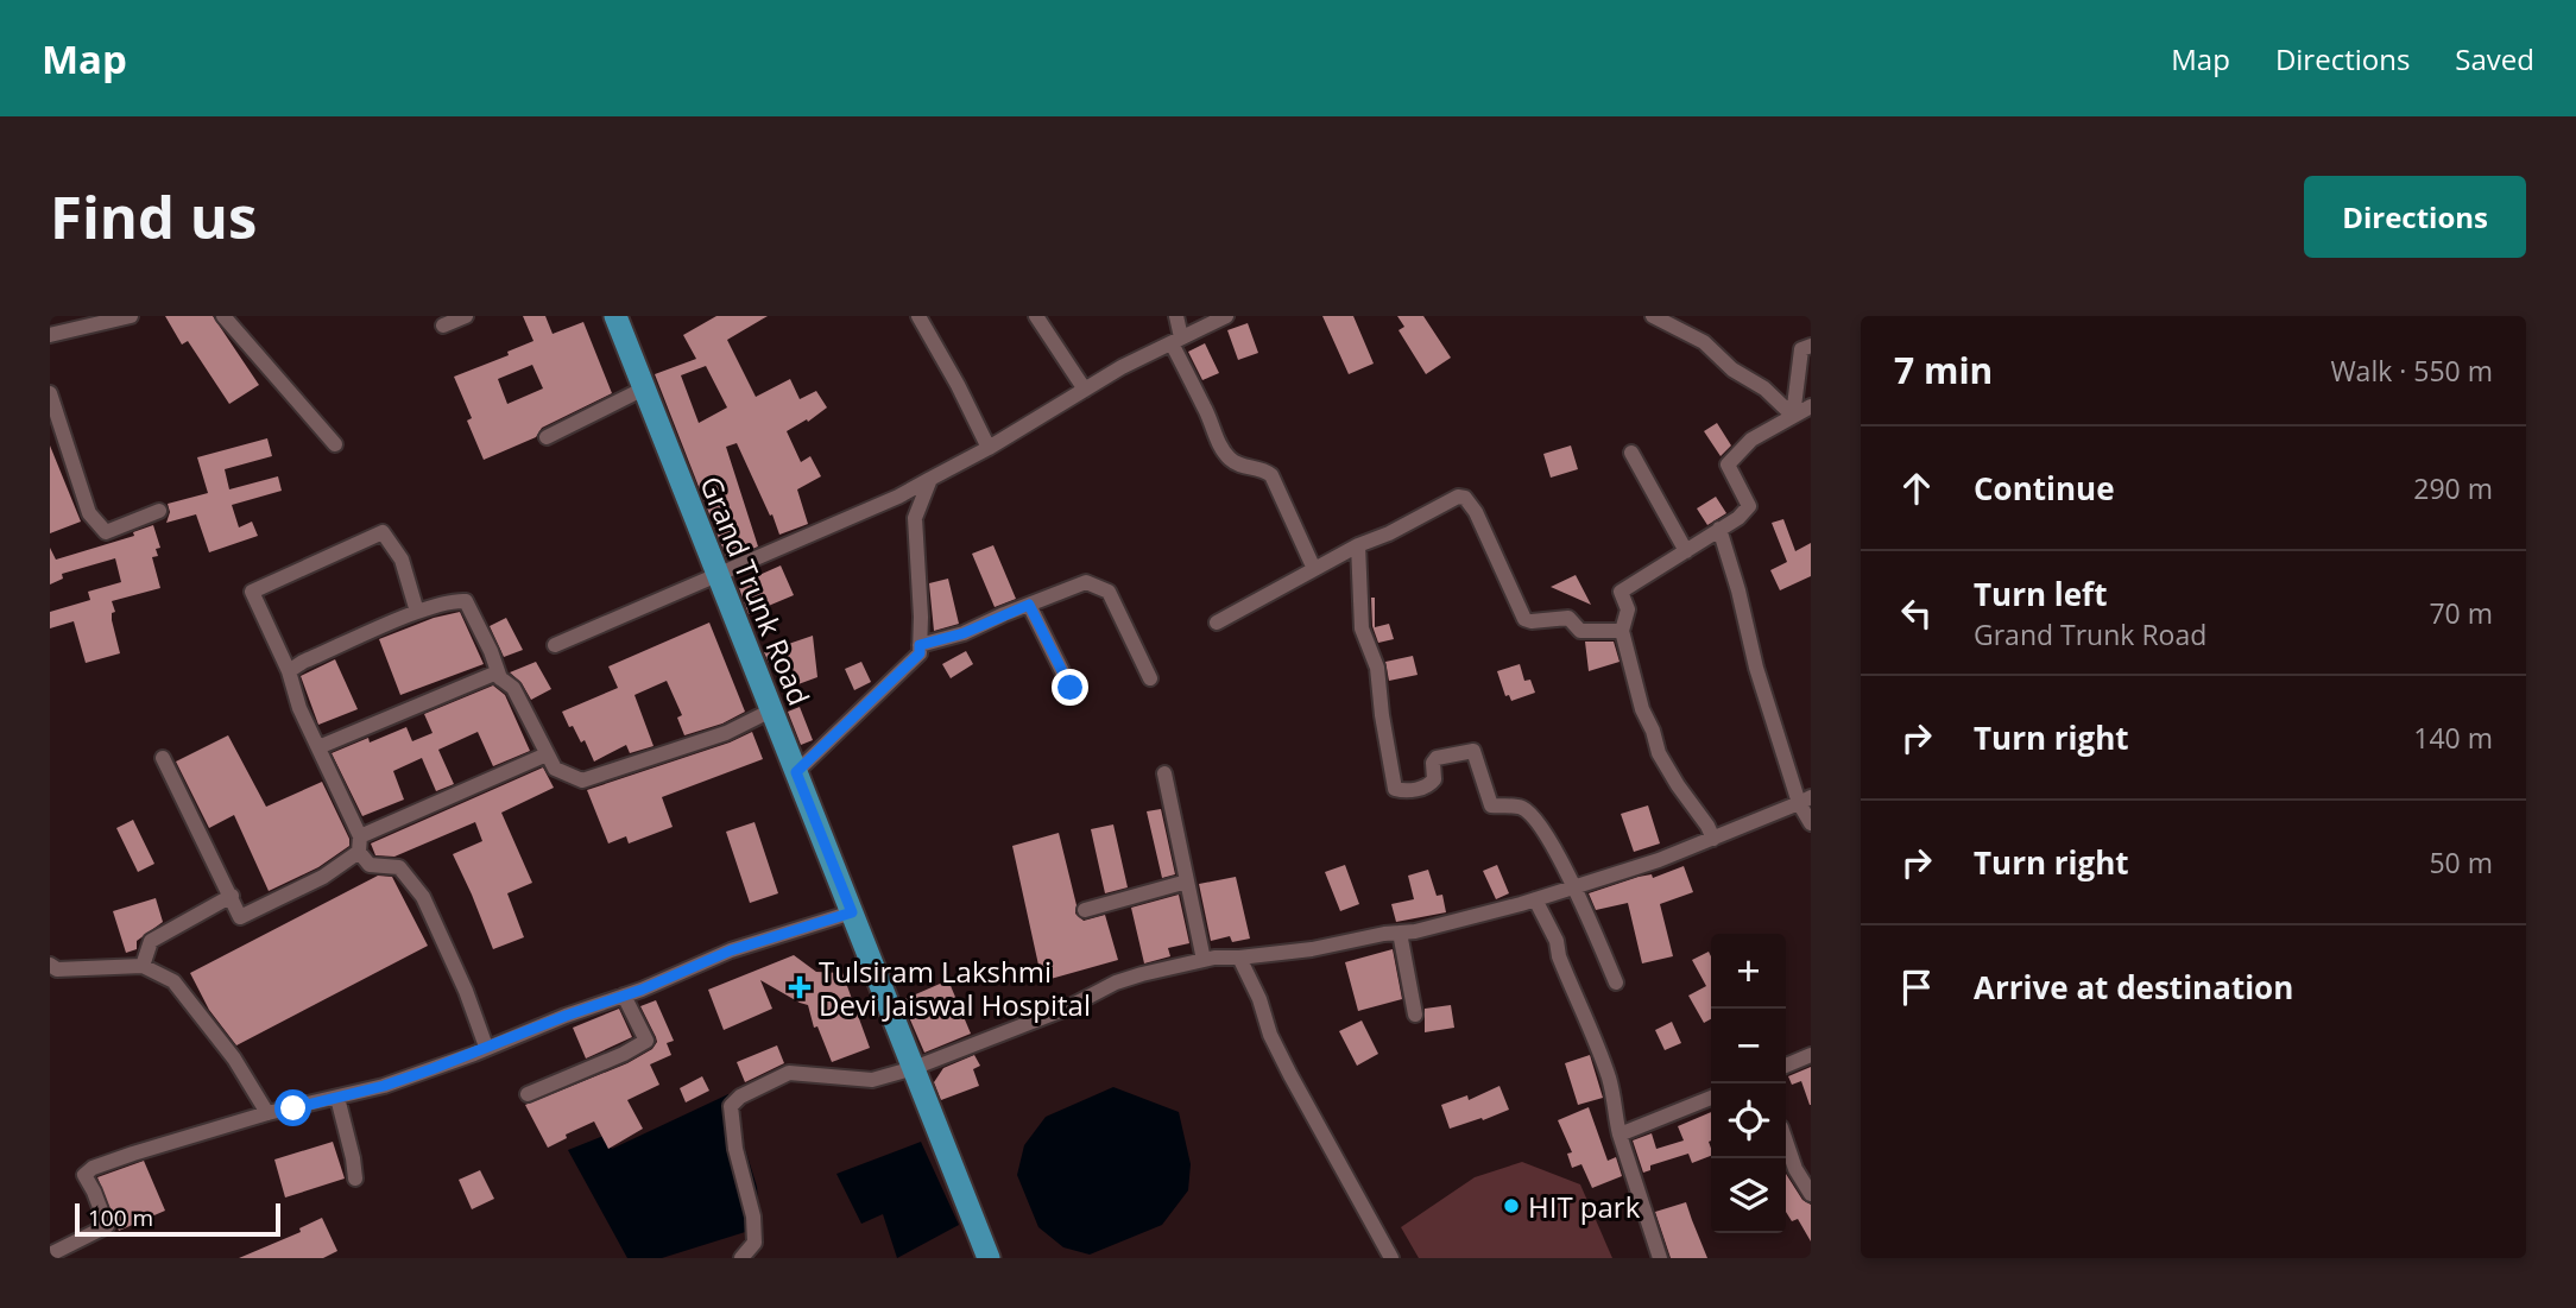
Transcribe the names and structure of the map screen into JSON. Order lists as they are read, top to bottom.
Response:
{
  "streets": {
    "main road": ["Grand Trunk Road"]
  },
  "places": {
    "health": ["Tulsiram Lakshmi Devi Jaiswal Hospital"],
    "other": ["HIT park"]
  },
  "scale_bar": "100 m",
  "page": {
    "header": "Map",
    "nav": ["Map", "Directions", "Saved"],
    "buttons": "Directions",
    "title": "Find us",
    "heading": ["7 min", "Walk · 550 m"],
    "list": [
      ["Continue", "290 m"],
      ["Turn left", "Grand Trunk Road", "70 m"],
      ["Turn right", "140 m"],
      ["Turn right", "50 m"],
      "Arrive at destination"
    ],
    "map_buttons": ["+", "−"],
    "scale": "100 m"
  }
}
